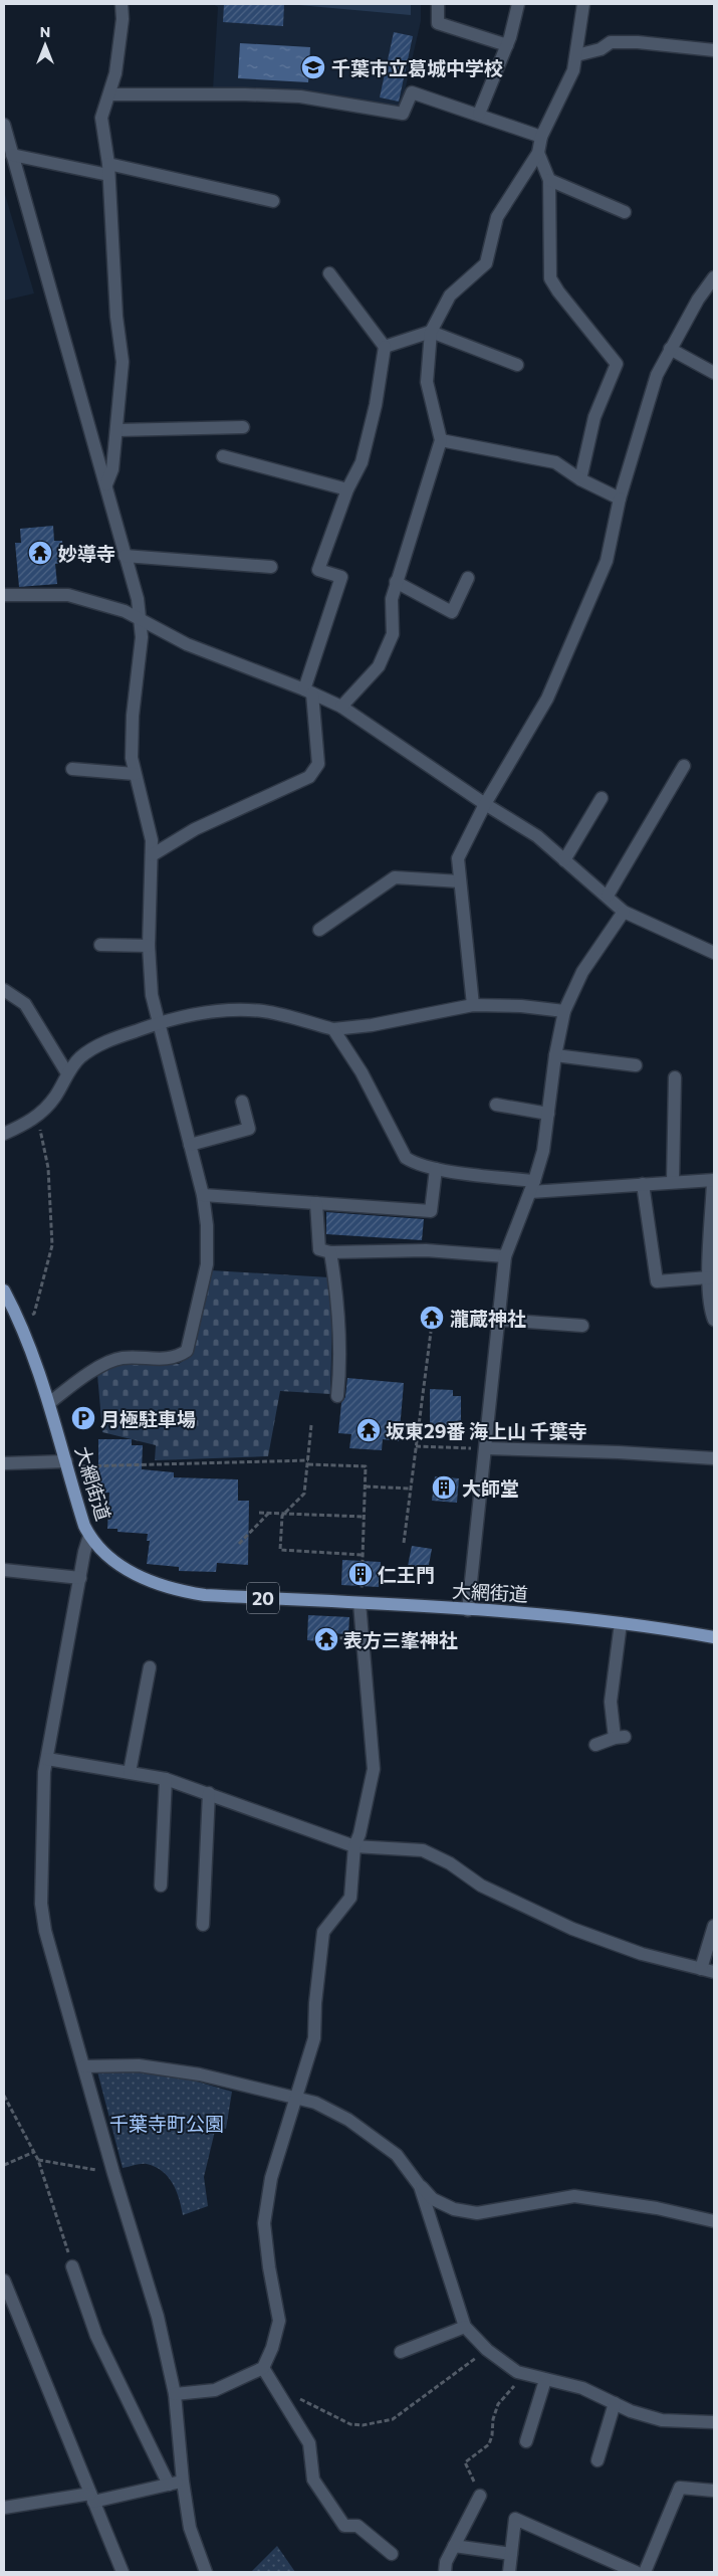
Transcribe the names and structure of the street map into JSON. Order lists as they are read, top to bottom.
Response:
{
  "streets": {
    "main road": ["大網街道", "20"]
  },
  "parks": ["千葉寺町公園"],
  "places": {
    "school or university": ["千葉市立葛城中学校"],
    "temple": [
      "妙導寺",
      "瀧蔵神社",
      "坂東29番 海上山 千葉寺",
      "表方三峯神社"
    ],
    "parking": ["月極駐車場"],
    "building": ["大師堂", "仁王門"]
  },
  "north": "top"
}
